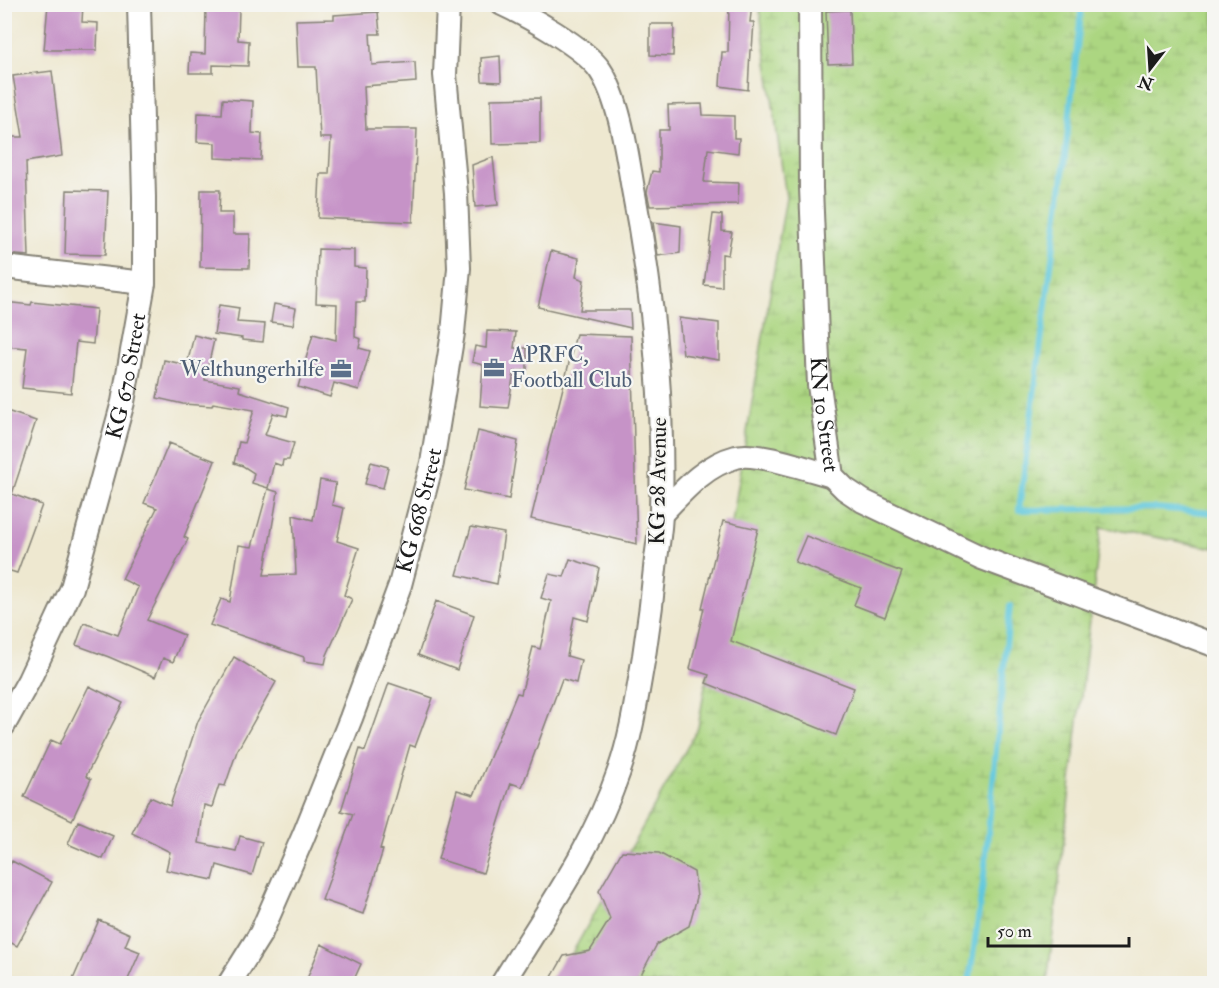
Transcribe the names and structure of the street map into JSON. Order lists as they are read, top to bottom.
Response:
{
  "streets": {
    "street": [
      "KG 670 Street",
      "KN 10 Street",
      "KG 28 Avenue",
      "KG 668 Street"
    ]
  },
  "places": {
    "office": ["APRFC, Football Club", "Welthungerhilfe"]
  },
  "scale_bar": "50 m",
  "north": "bottom"
}
